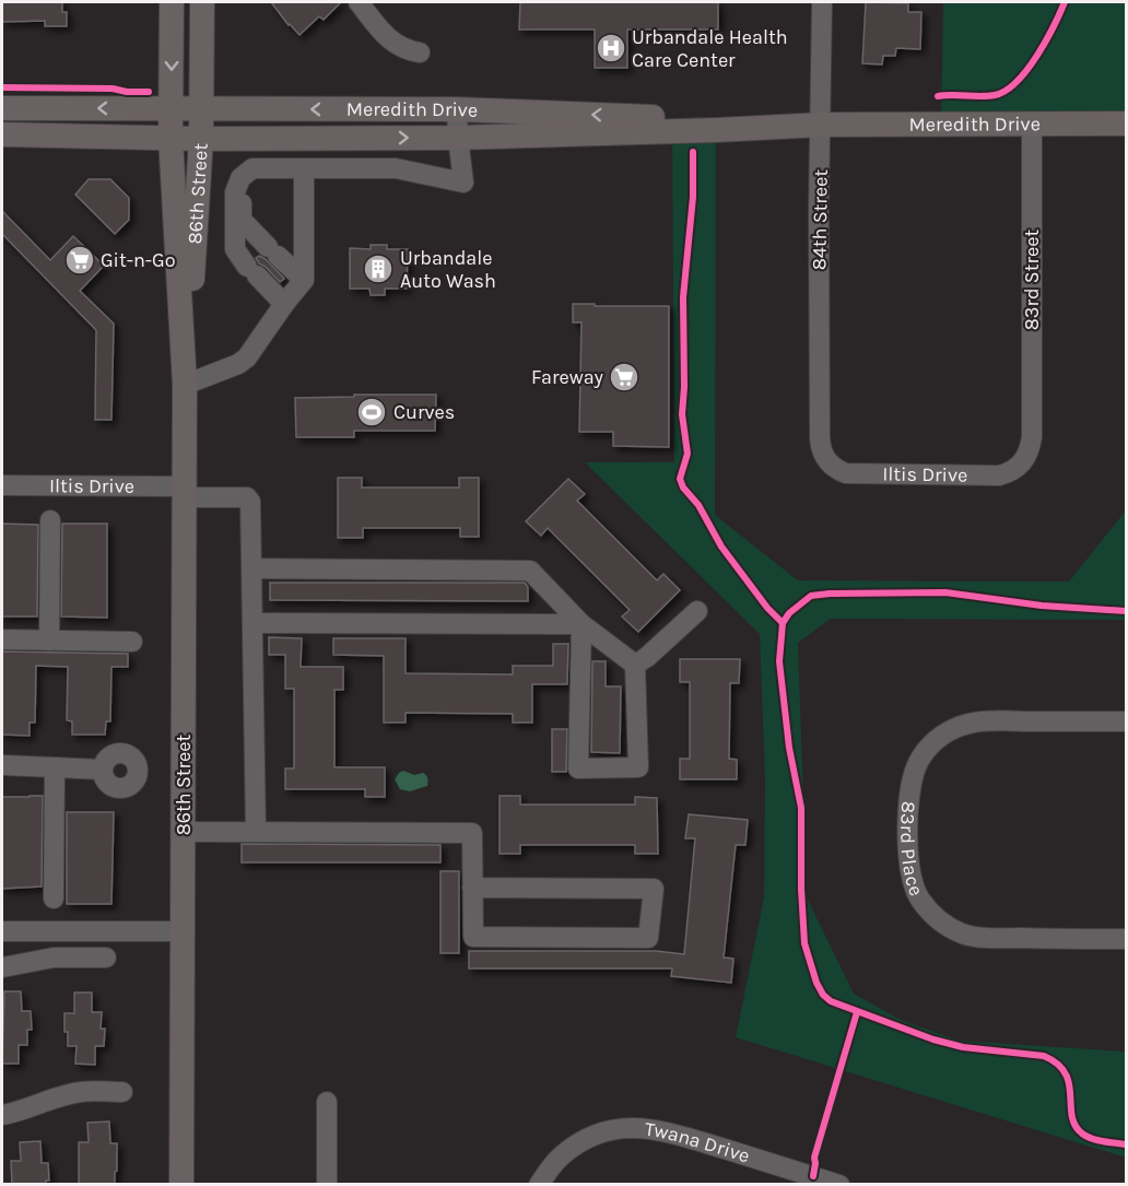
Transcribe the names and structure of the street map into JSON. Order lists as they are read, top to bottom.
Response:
{
  "streets": {
    "main road": ["Meredith Drive", "86th Street"],
    "street": [
      "84th Street",
      "83rd Street",
      "Iltis Drive",
      "83rd Place",
      "Twana Drive"
    ]
  },
  "crossings": [
    ["Meredith Drive", "86th Street"],
    ["Meredith Drive", "84th Street"],
    ["Meredith Drive", "83rd Street"],
    ["86th Street", "Iltis Drive"],
    ["84th Street", "Iltis Drive"],
    ["83rd Street", "Iltis Drive"]
  ],
  "places": {
    "hospital": ["Urbandale Health Care Center"],
    "supermarket": ["Git-n-Go", "Fareway"],
    "building": ["Urbandale Auto Wash"],
    "sports": ["Curves"]
  }
}
